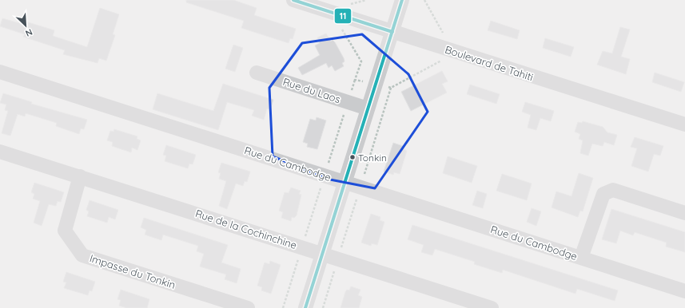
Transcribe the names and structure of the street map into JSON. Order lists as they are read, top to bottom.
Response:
{
  "streets": {
    "street": [
      "Boulevard de Tahiti",
      "Rue du Laos",
      "Rue du Cambodge",
      "Rue de la Cochinchine",
      "Impasse du Tonkin"
    ]
  },
  "crossings": [
    ["Rue de la Cochinchine", "Impasse du Tonkin"]
  ],
  "places": ["Tonkin"],
  "lines": ["transit line 11"],
  "north": "bottom right"
}
